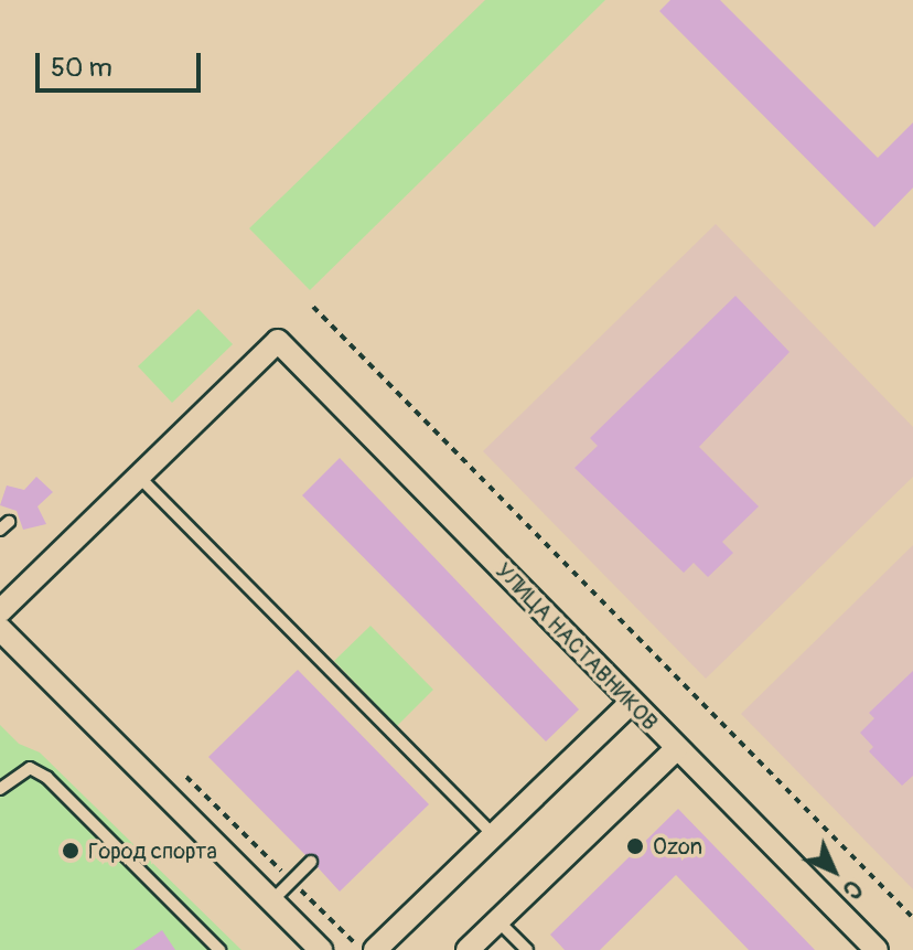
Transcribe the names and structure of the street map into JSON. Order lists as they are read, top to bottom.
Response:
{
  "streets": {
    "street": ["УЛИЦА НАСТАВНИКОВ"]
  },
  "places": ["Ozon", "Город спорта"],
  "scale_bar": "50 m",
  "north": "bottom right"
}
